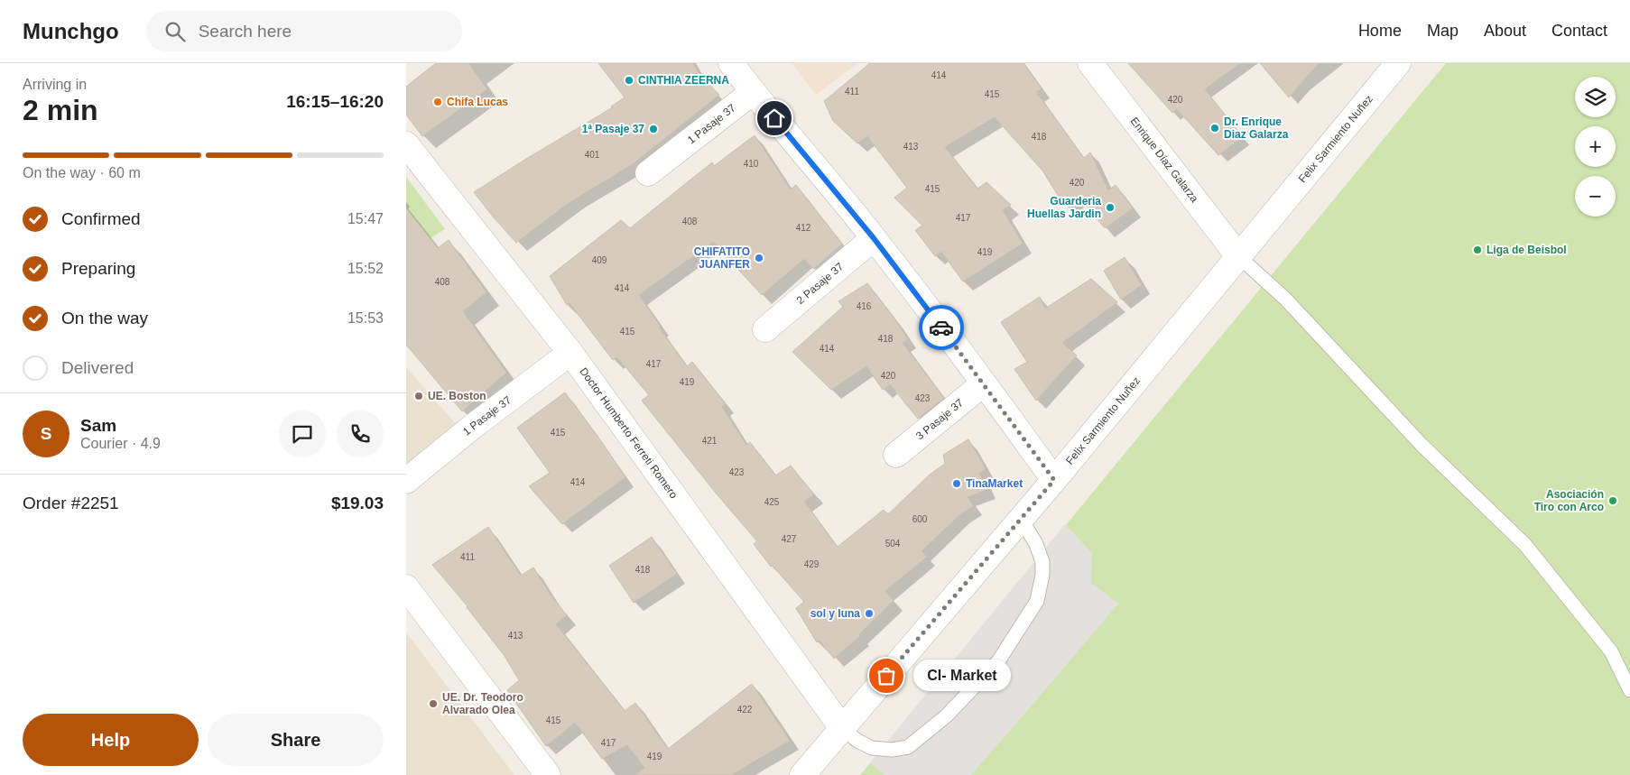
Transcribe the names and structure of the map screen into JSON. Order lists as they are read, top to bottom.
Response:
{
  "streets": {
    "street": [
      "1 Pasaje 37",
      "Felix Sarmiento Nuñez",
      "Enrique Díaz Galarza",
      "2 Pasaje 37",
      "3 Pasaje 37",
      "Doctor Humberto Ferreti Romero"
    ]
  },
  "crossings": [
    ["1 Pasaje 37", "Doctor Humberto Ferreti Romero"],
    ["Felix Sarmiento Nuñez", "Enrique Díaz Galarza"],
    ["Felix Sarmiento Nuñez", "Doctor Humberto Ferreti Romero"]
  ],
  "places": [
    "CINTHIA ZEERNA",
    "Chifa Lucas",
    "Dr. Enrique Diaz Galarza",
    "1ª Pasaje 37",
    "Guarderia Huellas Jardin",
    "Liga de Beisbol",
    "CHIFATITO JUANFER",
    "UE. Boston",
    "TinaMarket",
    "Asociación Tiro con Arco",
    "sol y luna",
    "CI- Market",
    "UE. Dr. Teodoro Alvarado Olea"
  ],
  "house_numbers": [
    "414",
    "411",
    "415",
    "420",
    "418",
    "413",
    "401",
    "410",
    "420",
    "415",
    "417",
    "408",
    "412",
    "419",
    "409",
    "408",
    "414",
    "416",
    "415",
    "418",
    "414",
    "417",
    "420",
    "419",
    "423",
    "415",
    "421",
    "423",
    "414",
    "425",
    "600",
    "427",
    "504",
    "411",
    "429",
    "418",
    "413",
    "422",
    "415",
    "417",
    "419"
  ],
  "page": {
    "header": "Munchgo",
    "search": "Search here",
    "nav": [
      "Home",
      "Map",
      "About",
      "Contact"
    ],
    "heading": ["2 min", "Arriving in", "16:15–16:20"],
    "panel": [
      "Sam",
      "Courier · 4.9",
      "Order #2251",
      "$19.03"
    ],
    "map_buttons": ["+", "−"],
    "bar": "On the way · 60 m",
    "list": [
      ["Confirmed", "15:47"],
      ["Preparing", "15:52"],
      ["On the way", "15:53"],
      "Delivered"
    ],
    "round": "S",
    "bubble": "CI- Market",
    "buttons": ["Help", "Share"]
  }
}
